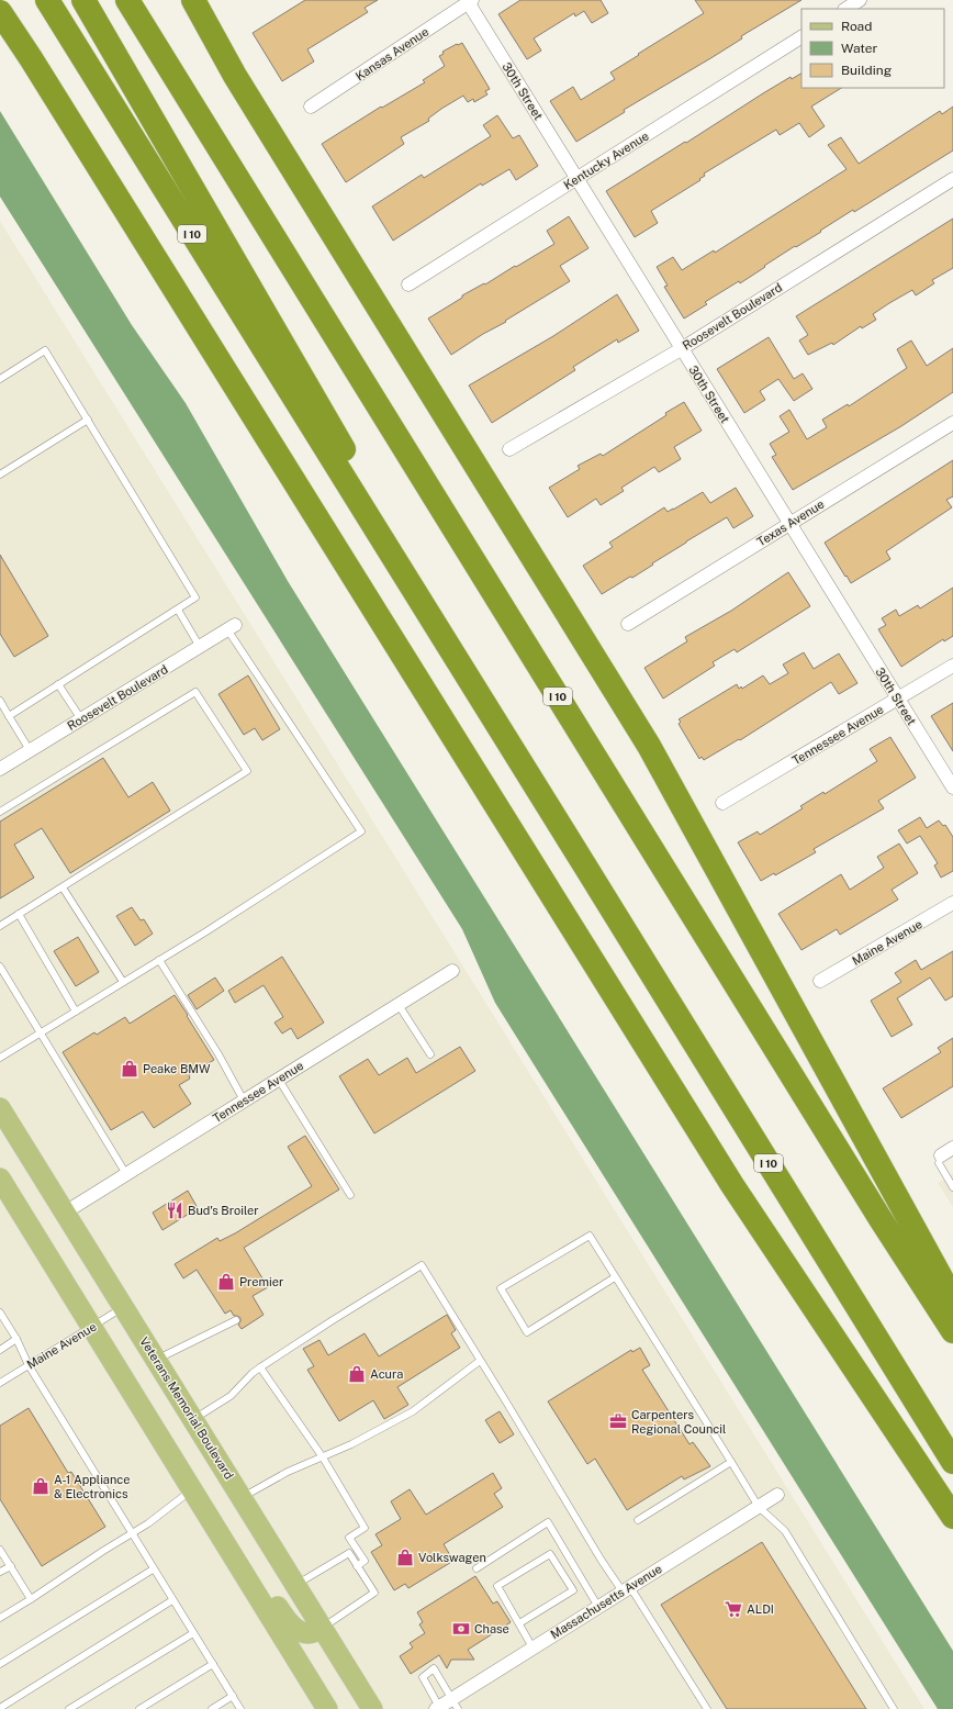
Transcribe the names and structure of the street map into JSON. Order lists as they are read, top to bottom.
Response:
{
  "streets": {
    "highway": ["I 10"],
    "main road": ["Veterans Memorial Boulevard"],
    "street": [
      "Kansas Avenue",
      "30th Street",
      "Kentucky Avenue",
      "Roosevelt Boulevard",
      "Texas Avenue",
      "Tennessee Avenue",
      "Maine Avenue",
      "Massachusetts Avenue"
    ]
  },
  "crossings": [
    ["Kansas Avenue", "30th Street"],
    ["30th Street", "Kentucky Avenue"],
    ["30th Street", "Roosevelt Boulevard"],
    ["30th Street", "Texas Avenue"],
    ["30th Street", "Tennessee Avenue"],
    ["Tennessee Avenue", "Veterans Memorial Boulevard"],
    ["Maine Avenue", "Veterans Memorial Boulevard"]
  ],
  "places": {
    "shop": [
      "Peake BMW",
      "Premier",
      "Acura",
      "A-1 Appliance & Electronics",
      "Volkswagen"
    ],
    "restaurant": ["Bud's Broiler"],
    "office": ["Carpenters Regional Council"],
    "supermarket": ["ALDI"],
    "bank": ["Chase"]
  },
  "legend": ["Road", "Water", "Building"]
}
